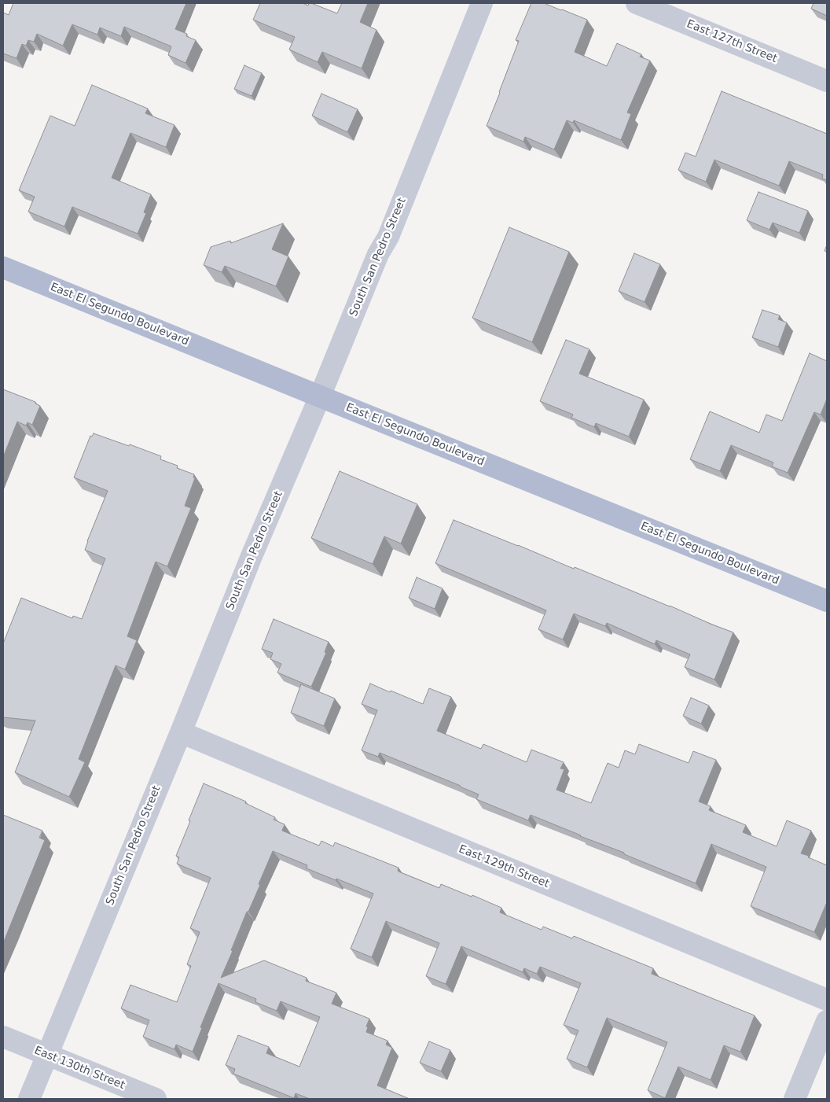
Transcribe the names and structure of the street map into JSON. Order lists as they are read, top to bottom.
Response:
{
  "streets": {
    "main road": ["East El Segundo Boulevard"],
    "street": [
      "East 127th Street",
      "South San Pedro Street",
      "East 129th Street",
      "East 130th Street"
    ]
  },
  "crossings": [
    ["South San Pedro Street", "East El Segundo Boulevard"],
    ["South San Pedro Street", "East 129th Street"],
    ["South San Pedro Street", "East 130th Street"]
  ]
}
